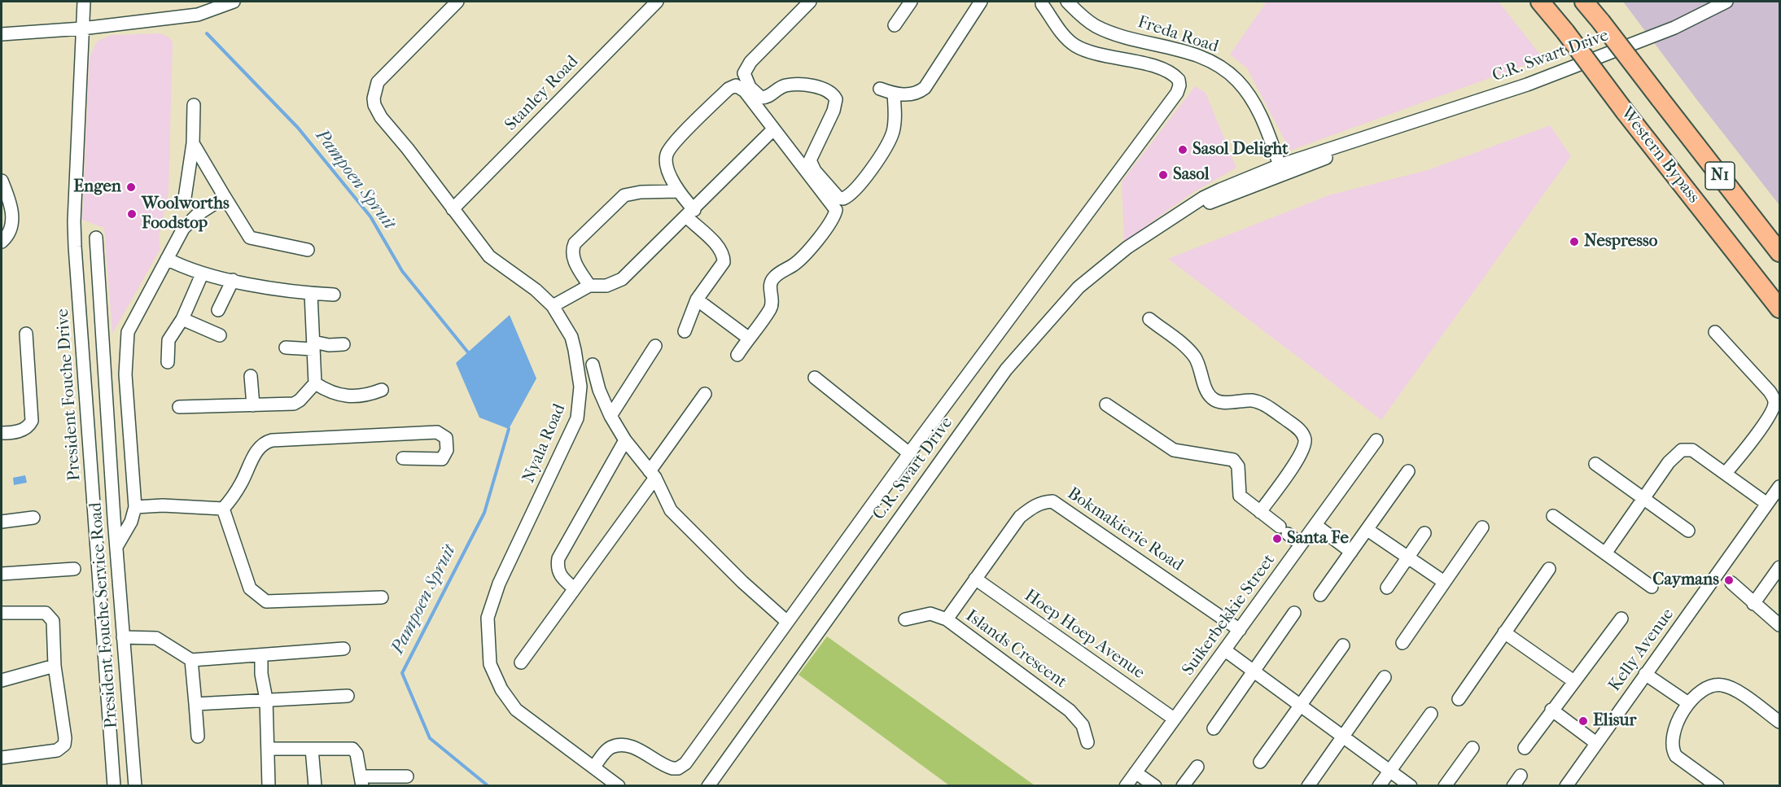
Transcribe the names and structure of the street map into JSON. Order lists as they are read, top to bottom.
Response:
{
  "streets": {
    "highway": ["Western Bypass", "N1"],
    "street": [
      "Freda Road",
      "C.R. Swart Drive",
      "Stanley Road",
      "President Fouche Drive",
      "Nyala Road",
      "Bokmakierie Road",
      "President Fouche Service Road",
      "Suikerbekkie Street",
      "Hoep Hoep Avenue",
      "Islands Crescent",
      "Kelly Avenue"
    ]
  },
  "crossings": [
    ["Freda Road", "C.R. Swart Drive"],
    ["Stanley Road", "Nyala Road"],
    ["Bokmakierie Road", "Suikerbekkie Street"],
    ["Bokmakierie Road", "Hoep Hoep Avenue"],
    ["Bokmakierie Road", "Islands Crescent"],
    ["Suikerbekkie Street", "Hoep Hoep Avenue"]
  ],
  "water": ["Pampoen Spruit"],
  "places": [
    "Sasol Delight",
    "Sasol",
    "Engen",
    "Woolworths Foodstop",
    "Nespresso",
    "Santa Fe",
    "Caymans",
    "Elisur"
  ]
}
